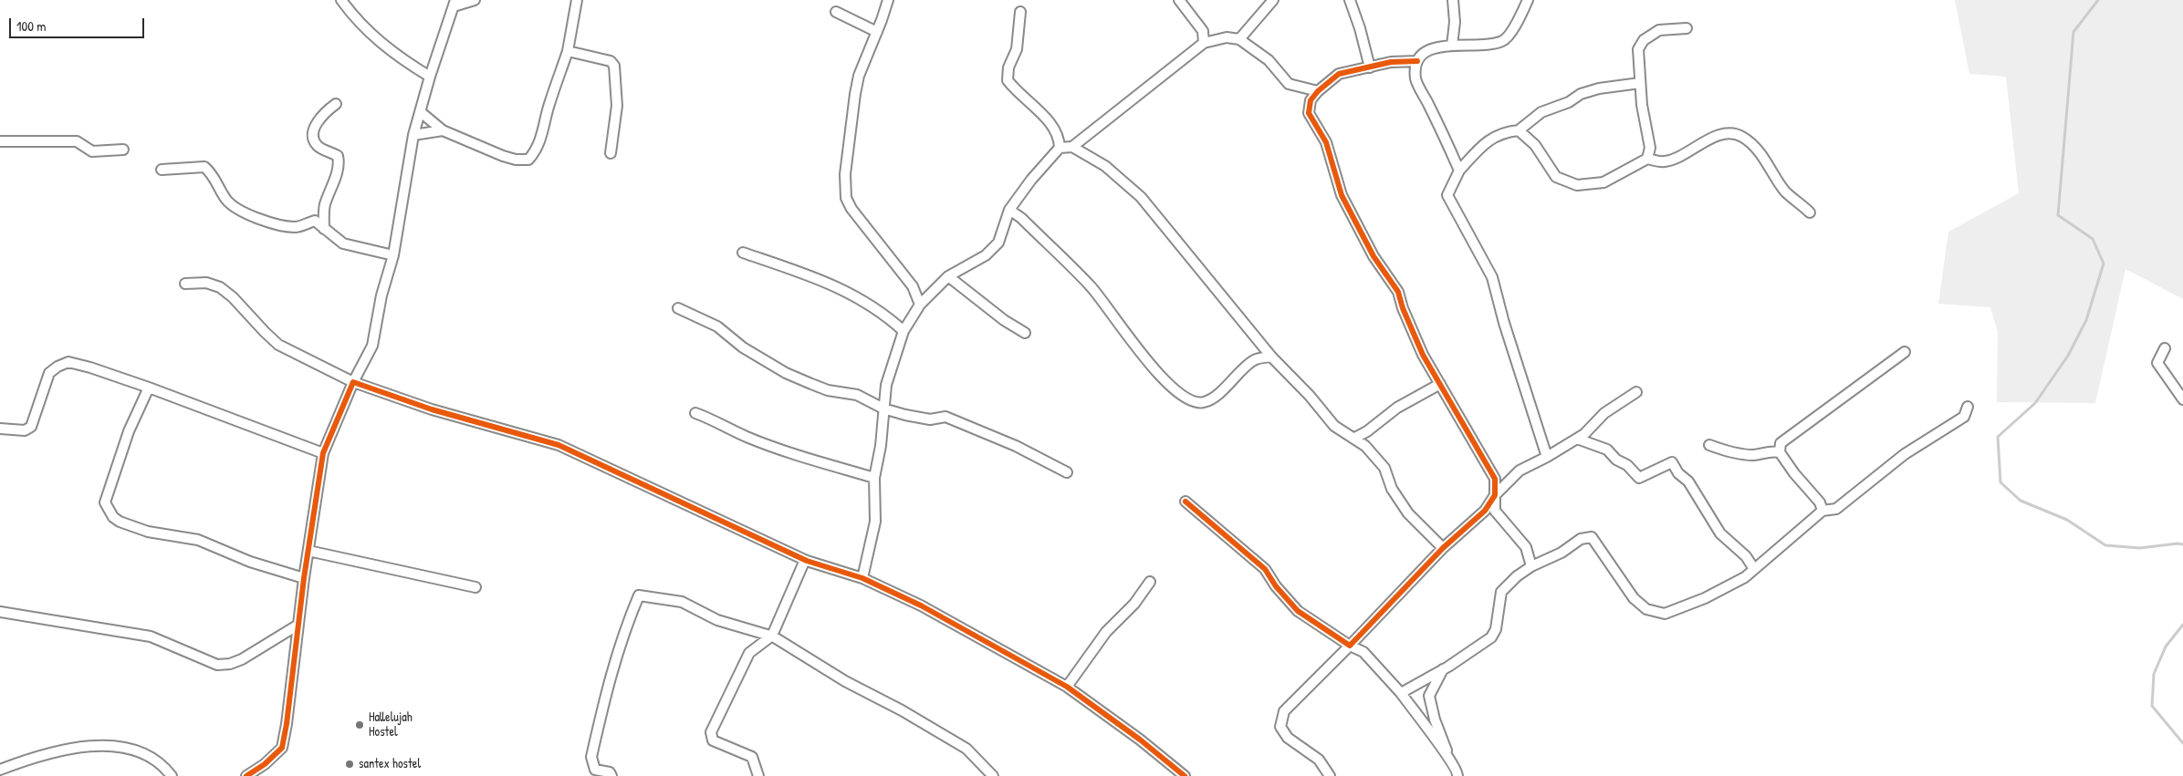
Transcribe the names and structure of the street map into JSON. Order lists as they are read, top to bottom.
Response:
{
  "places": ["Hallelujah Hostel", "santex hostel"],
  "scale_bar": "100 m"
}
